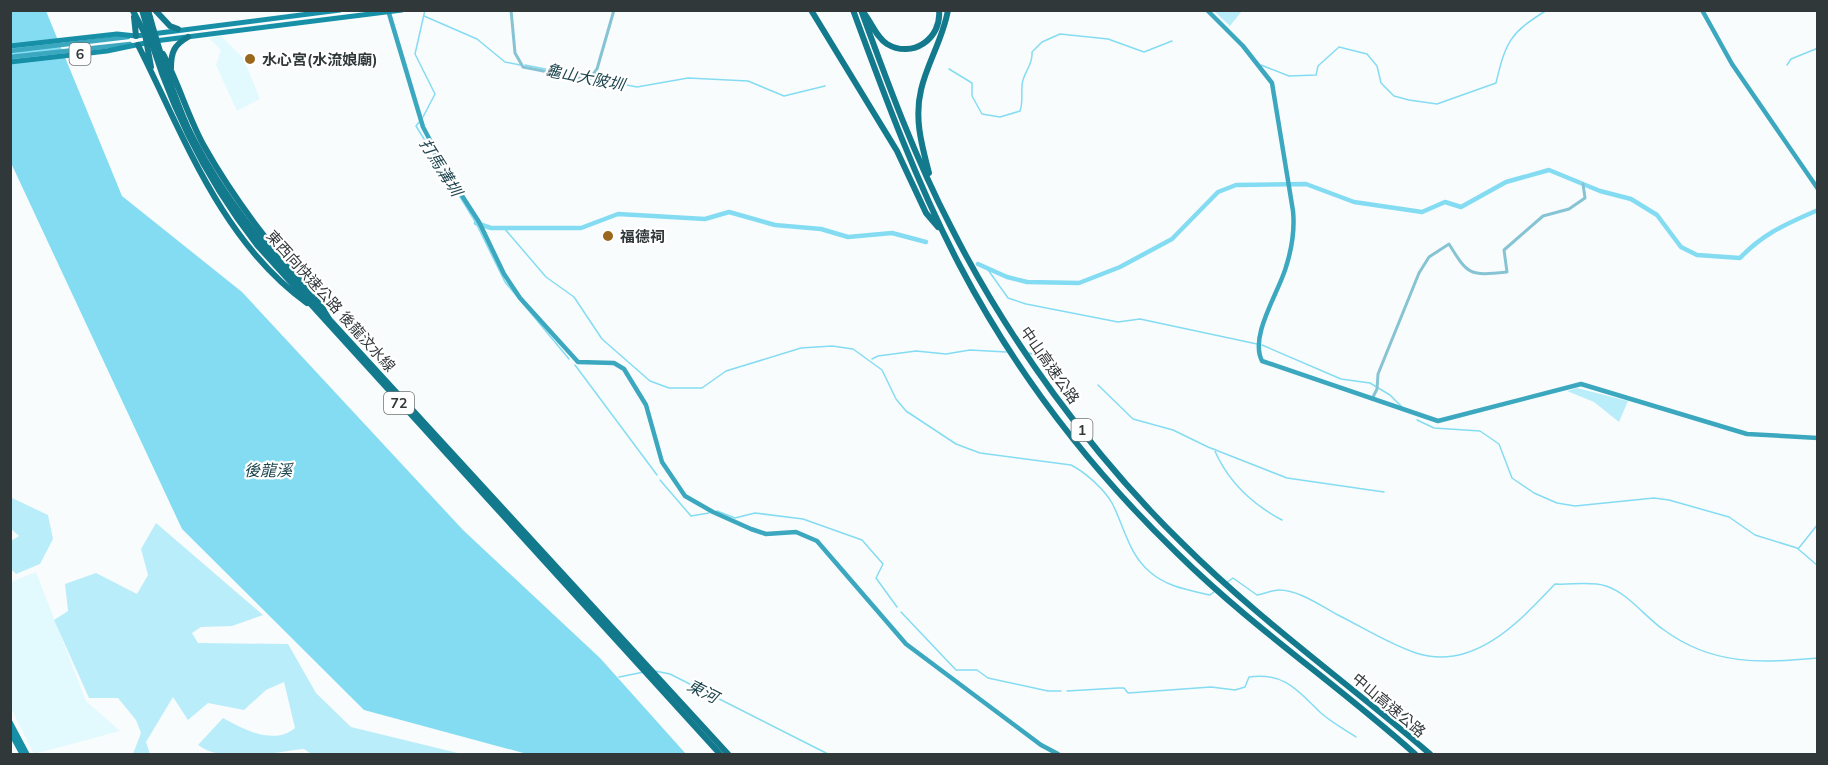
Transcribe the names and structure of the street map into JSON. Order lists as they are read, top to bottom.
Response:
{
  "streets": {
    "highway": [
      "東西向快速公路 後龍汶水線",
      "中山高速公路",
      "72",
      "1"
    ],
    "main road": ["6"]
  },
  "water": [
    "龜山大陂圳",
    "打馬溝圳",
    "後龍溪",
    "東河"
  ],
  "places": ["水心宮(水流娘廟)", "福德祠"]
}
